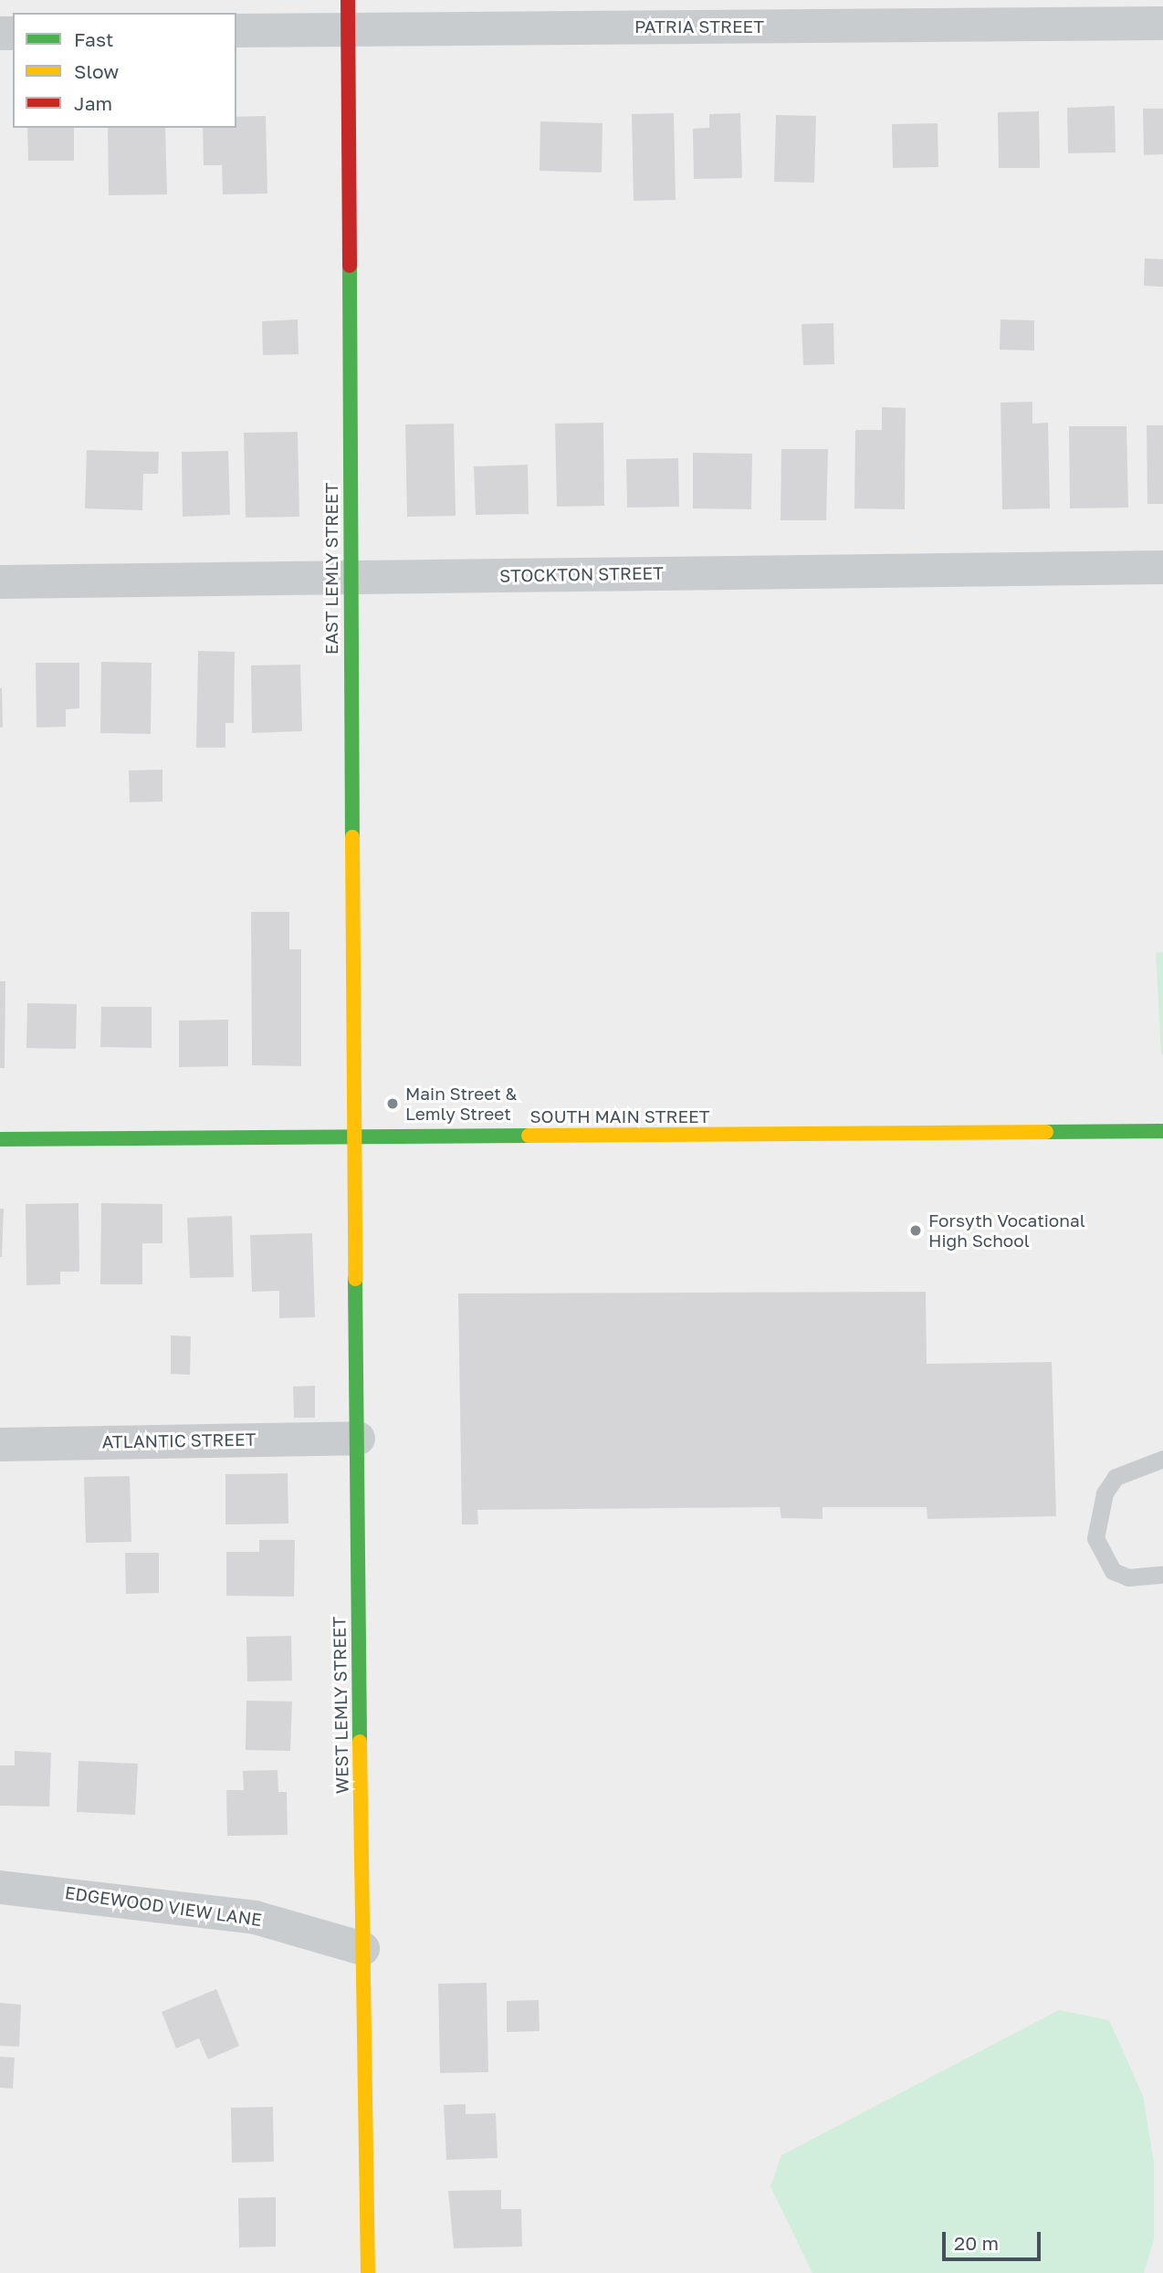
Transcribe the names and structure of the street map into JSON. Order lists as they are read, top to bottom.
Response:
{
  "streets": {
    "street": [
      "PATRIA STREET",
      "EAST LEMLY STREET",
      "STOCKTON STREET",
      "SOUTH MAIN STREET",
      "ATLANTIC STREET",
      "WEST LEMLY STREET",
      "EDGEWOOD VIEW LANE"
    ]
  },
  "crossings": [
    ["PATRIA STREET", "EAST LEMLY STREET"],
    ["EAST LEMLY STREET", "STOCKTON STREET"],
    ["EAST LEMLY STREET", "SOUTH MAIN STREET"],
    ["EAST LEMLY STREET", "WEST LEMLY STREET"],
    ["SOUTH MAIN STREET", "WEST LEMLY STREET"],
    ["ATLANTIC STREET", "WEST LEMLY STREET"],
    ["WEST LEMLY STREET", "EDGEWOOD VIEW LANE"]
  ],
  "places": ["Main Street & Lemly Street", "Forsyth Vocational High School"],
  "legend": ["Fast", "Slow", "Jam"],
  "scale_bar": "20 m"
}
